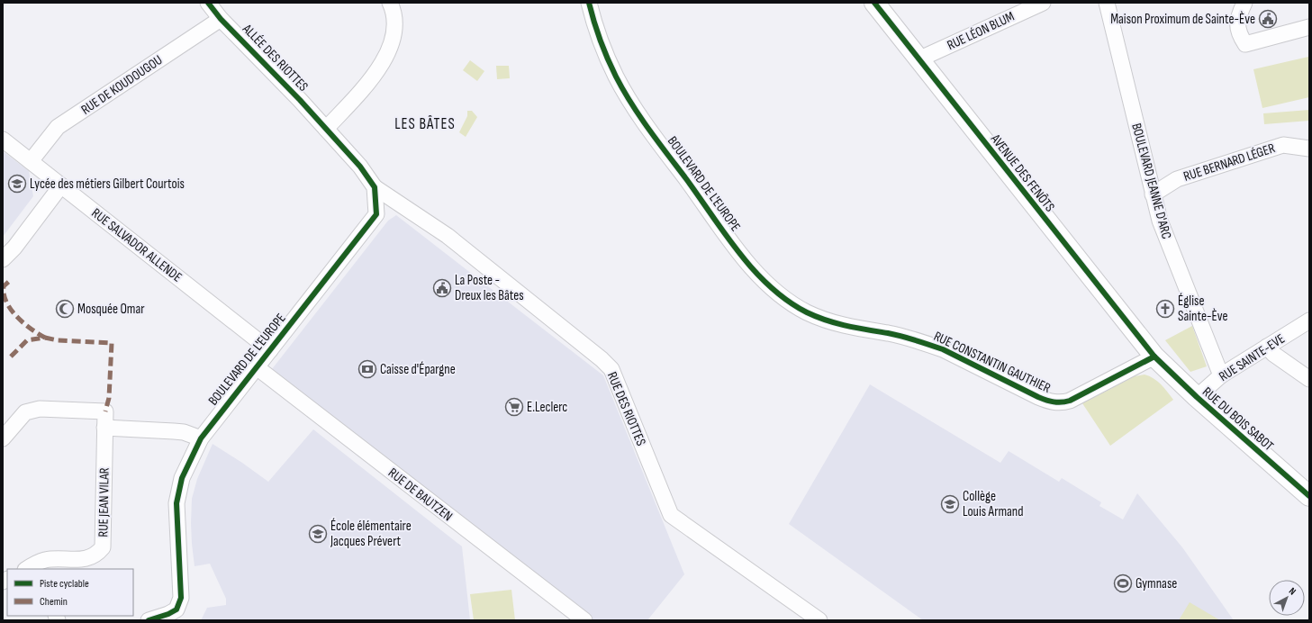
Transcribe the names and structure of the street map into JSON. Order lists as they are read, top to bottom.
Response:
{
  "streets": {
    "main road": ["AVENUE DES FENÔTS", "RUE DU BOIS SABOT"],
    "street": [
      "RUE LÉON BLUM",
      "ALLÉE DES RIOTTES",
      "RUE DE KOUDOUGOU",
      "RUE BERNARD LÉGER",
      "BOULEVARD JEANNE D'ARC",
      "BOULEVARD DE L'EUROPE",
      "RUE SALVADOR ALLENDE",
      "RUE SAINTE-EVE",
      "RUE CONSTANTIN GAUTHIER",
      "RUE DES RIOTTES",
      "RUE DE BAUTZEN",
      "RUE JEAN VILAR"
    ]
  },
  "crossings": [
    ["RUE LÉON BLUM", "AVENUE DES FENÔTS"],
    ["ALLÉE DES RIOTTES", "RUE DE KOUDOUGOU"],
    ["RUE DE KOUDOUGOU", "RUE SALVADOR ALLENDE"],
    ["RUE BERNARD LÉGER", "BOULEVARD JEANNE D'ARC"],
    ["AVENUE DES FENÔTS", "RUE CONSTANTIN GAUTHIER"],
    ["AVENUE DES FENÔTS", "RUE DU BOIS SABOT"],
    ["BOULEVARD JEANNE D'ARC", "RUE SAINTE-EVE"],
    ["BOULEVARD DE L'EUROPE", "RUE SALVADOR ALLENDE"],
    ["BOULEVARD DE L'EUROPE", "RUE CONSTANTIN GAUTHIER"],
    ["BOULEVARD DE L'EUROPE", "RUE DES RIOTTES"],
    ["BOULEVARD DE L'EUROPE", "RUE DE BAUTZEN"],
    ["RUE SAINTE-EVE", "RUE DU BOIS SABOT"],
    ["RUE CONSTANTIN GAUTHIER", "RUE DU BOIS SABOT"]
  ],
  "districts": ["LES BÂTES"],
  "places": {
    "public building": ["Maison Proximum de Sainte-Ève", "La Poste - Dreux les Bâtes"],
    "school or university": ["Lycée des métiers Gilbert Courtois", "Collège Louis Armand", "École élémentaire Jacques Prévert"],
    "mosque": ["Mosquée Omar"],
    "church": ["Église Sainte-Ève"],
    "bank": ["Caisse d'Épargne"],
    "supermarket": ["E.Leclerc"],
    "sports": ["Gymnase"]
  },
  "legend": ["Piste cyclable", "Chemin"],
  "north": "top right"
}
